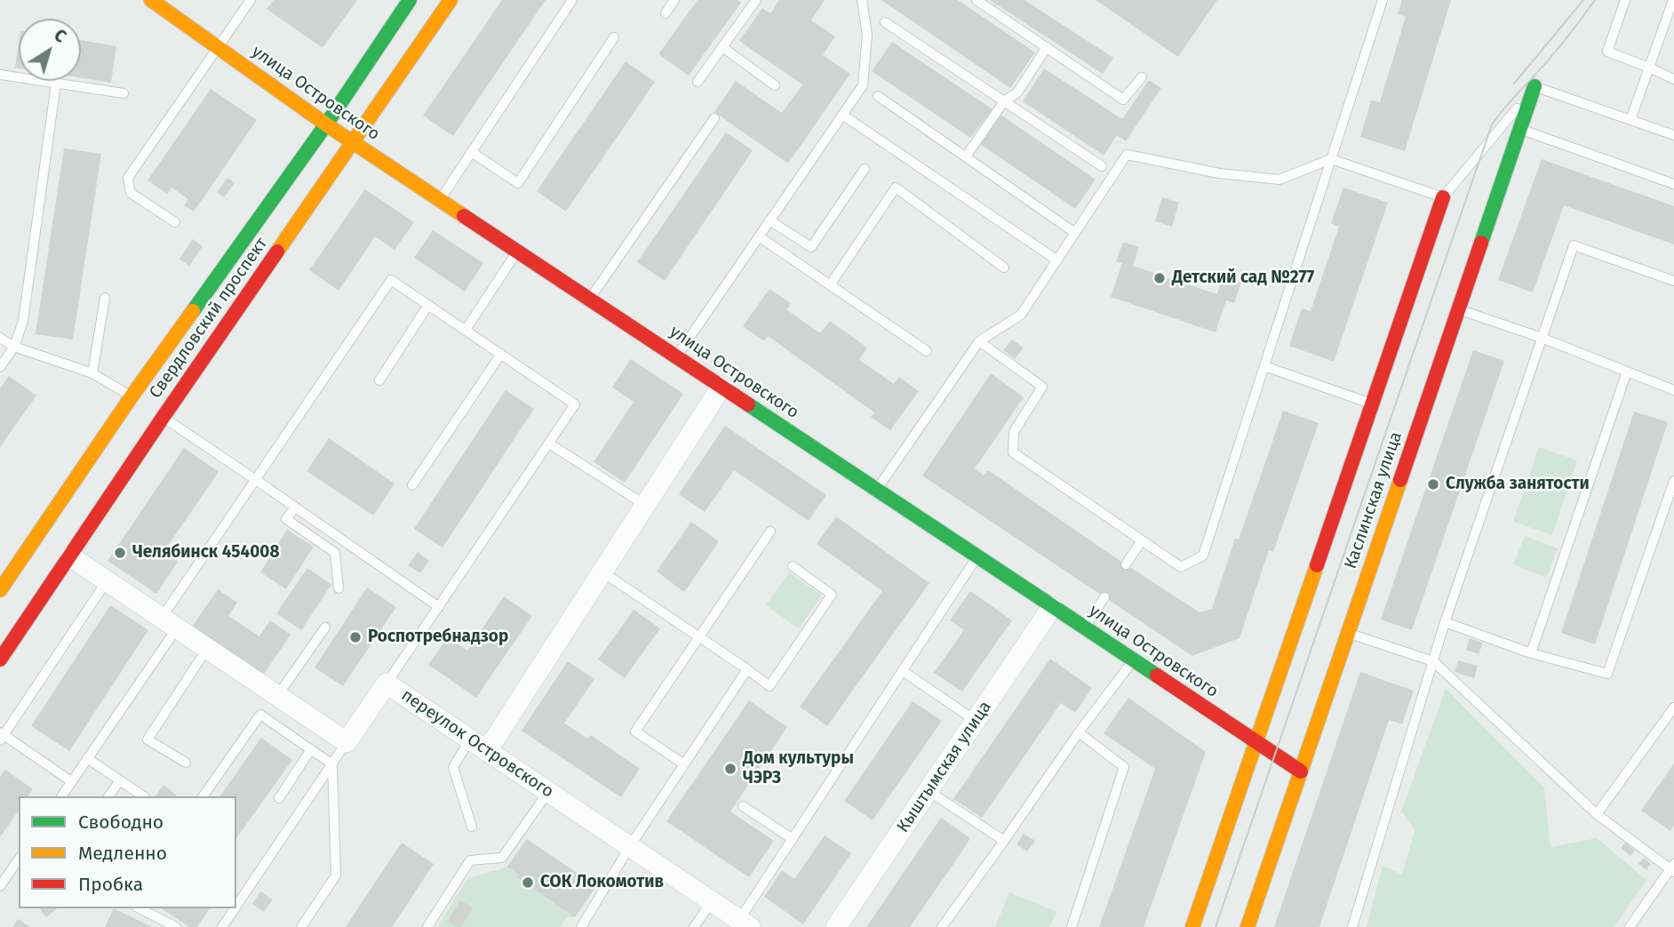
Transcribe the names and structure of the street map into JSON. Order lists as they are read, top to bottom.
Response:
{
  "streets": {
    "main road": ["улица Островского", "Свердловский проспект", "Каслинская улица"],
    "street": ["переулок Островского", "Кыштымская улица"]
  },
  "crossings": [
    ["улица Островского", "Свердловский проспект"],
    ["улица Островского", "Каслинская улица"],
    ["улица Островского", "Кыштымская улица"]
  ],
  "places": [
    "Детский сад №277",
    "Служба занятости",
    "Челябинск 454008",
    "Роспотребнадзор",
    "Дом культуры ЧЭРЗ",
    "СОК Локомотив"
  ],
  "legend": ["Свободно", "Медленно", "Пробка"],
  "north": "top right"
}
